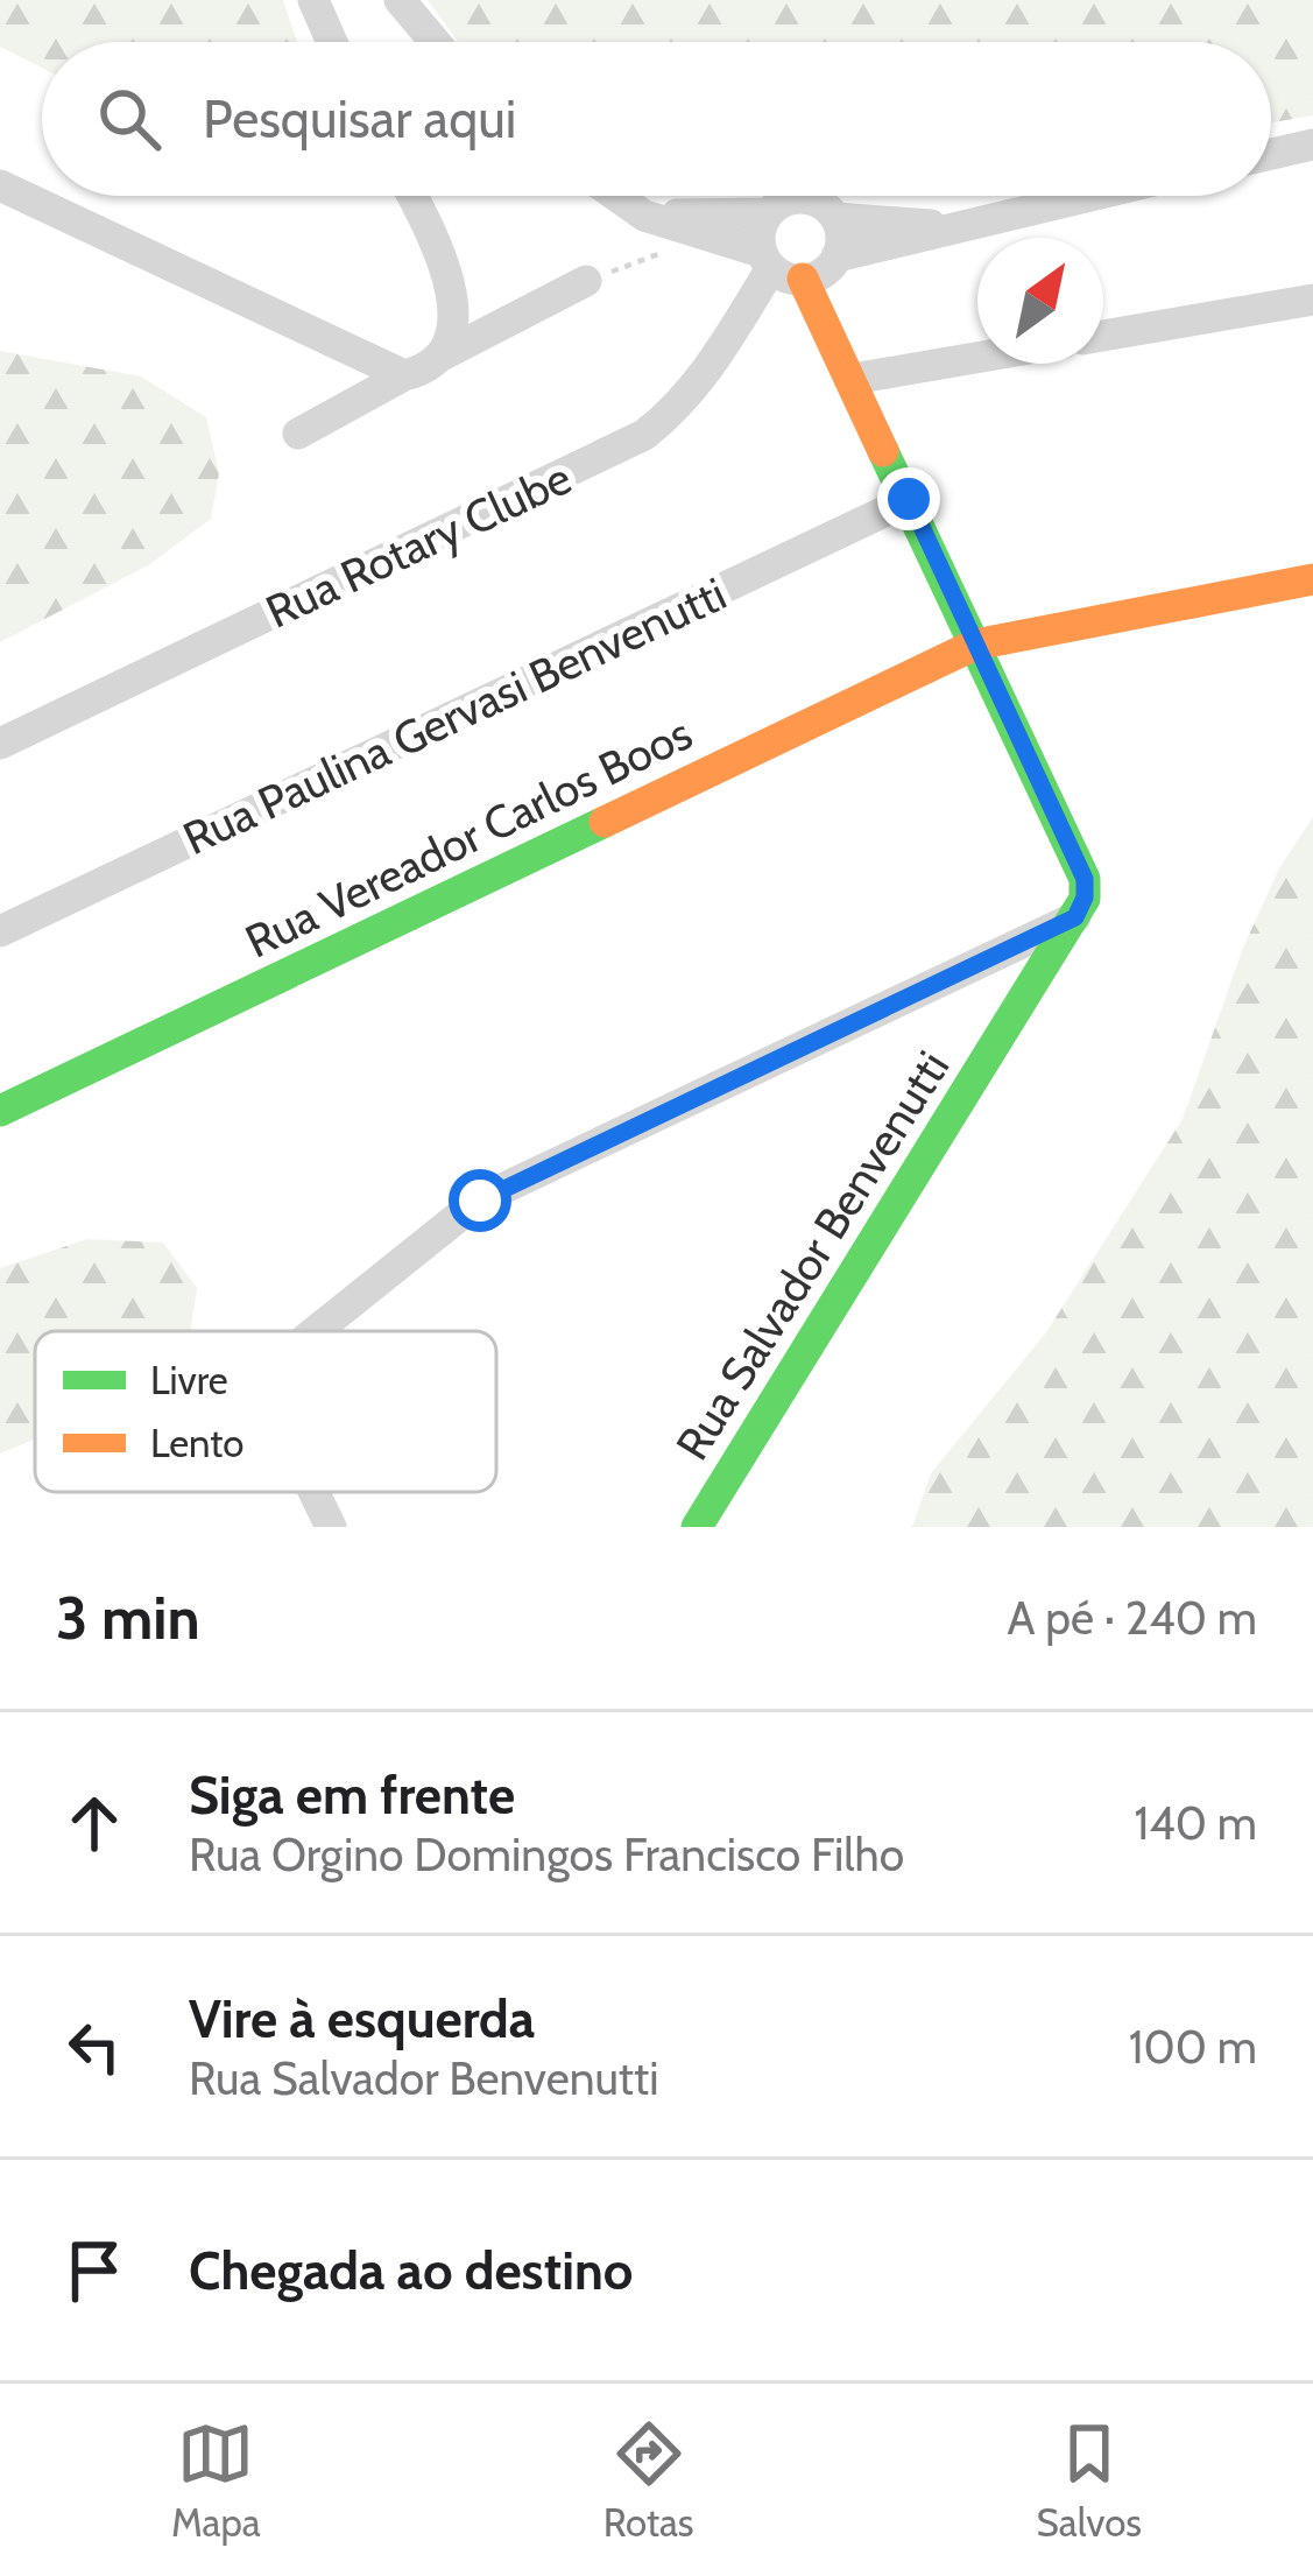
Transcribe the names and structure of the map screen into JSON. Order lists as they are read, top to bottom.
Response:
{
  "streets": {
    "street": [
      "Rua Rotary Clube",
      "Rua Paulina Gervasi Benvenutti",
      "Rua Vereador Carlos Boos",
      "Rua Salvador Benvenutti"
    ]
  },
  "legend": ["Livre", "Lento"],
  "north": "top right",
  "page": {
    "search": "Pesquisar aqui",
    "heading": ["3 min", "A pé · 240 m"],
    "list": [
      ["Siga em frente", "Rua Orgino Domingos Francisco Filho", "140 m"],
      ["Vire à esquerda", "Rua Salvador Benvenutti", "100 m"],
      "Chegada ao destino"
    ],
    "nav": ["Mapa", "Rotas", "Salvos"]
  }
}
